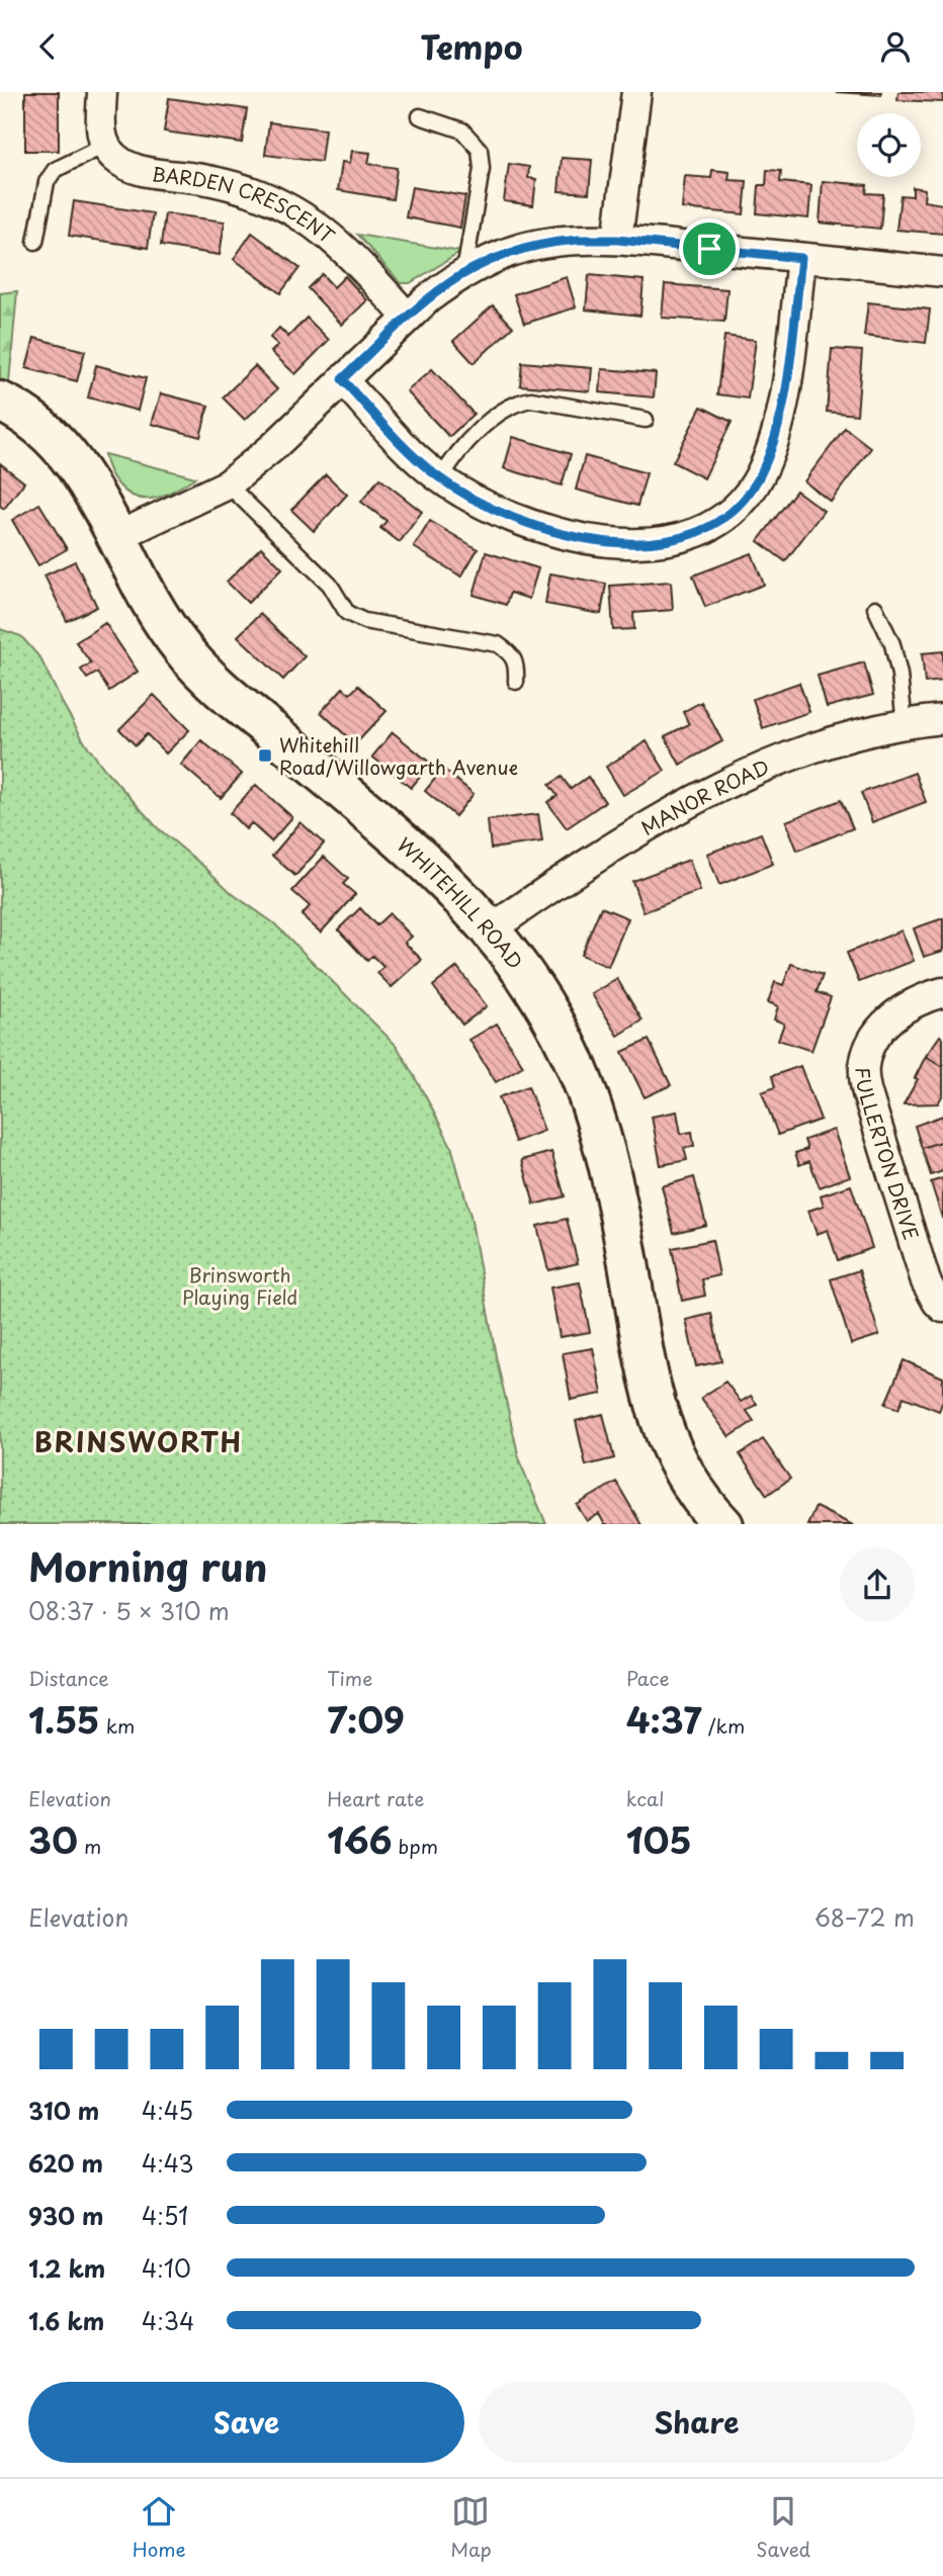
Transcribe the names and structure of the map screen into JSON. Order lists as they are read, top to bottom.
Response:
{
  "streets": {
    "street": [
      "BARDEN CRESCENT",
      "MANOR ROAD",
      "WHITEHILL ROAD",
      "FULLERTON DRIVE"
    ]
  },
  "crossings": [
    ["MANOR ROAD", "WHITEHILL ROAD"]
  ],
  "districts": ["BRINSWORTH"],
  "parks": ["Brinsworth Playing Field"],
  "places": {
    "transit": ["Whitehill Road/Willowgarth Avenue"]
  },
  "page": {
    "header": "Tempo",
    "heading": ["Morning run", "08:37 · 5 × 310 m"],
    "stats": [
      ["Distance", "1.55 km"],
      ["Time", "7:09"],
      ["Pace", "4:37 /km"],
      ["Elevation", "30 m"],
      ["Heart rate", "166 bpm"],
      ["kcal", "105"]
    ],
    "chart": ["Elevation", "68–72 m"],
    "list": [
      {
        "name": "310 m",
        "note": "4:45"
      },
      {
        "name": "620 m",
        "note": "4:43"
      },
      {
        "name": "930 m",
        "note": "4:51"
      },
      {
        "name": "1.2 km",
        "note": "4:10"
      },
      {
        "name": "1.6 km",
        "note": "4:34"
      }
    ],
    "buttons": ["Save", "Share"],
    "tabs": ["Home", "Map", "Saved"]
  }
}
